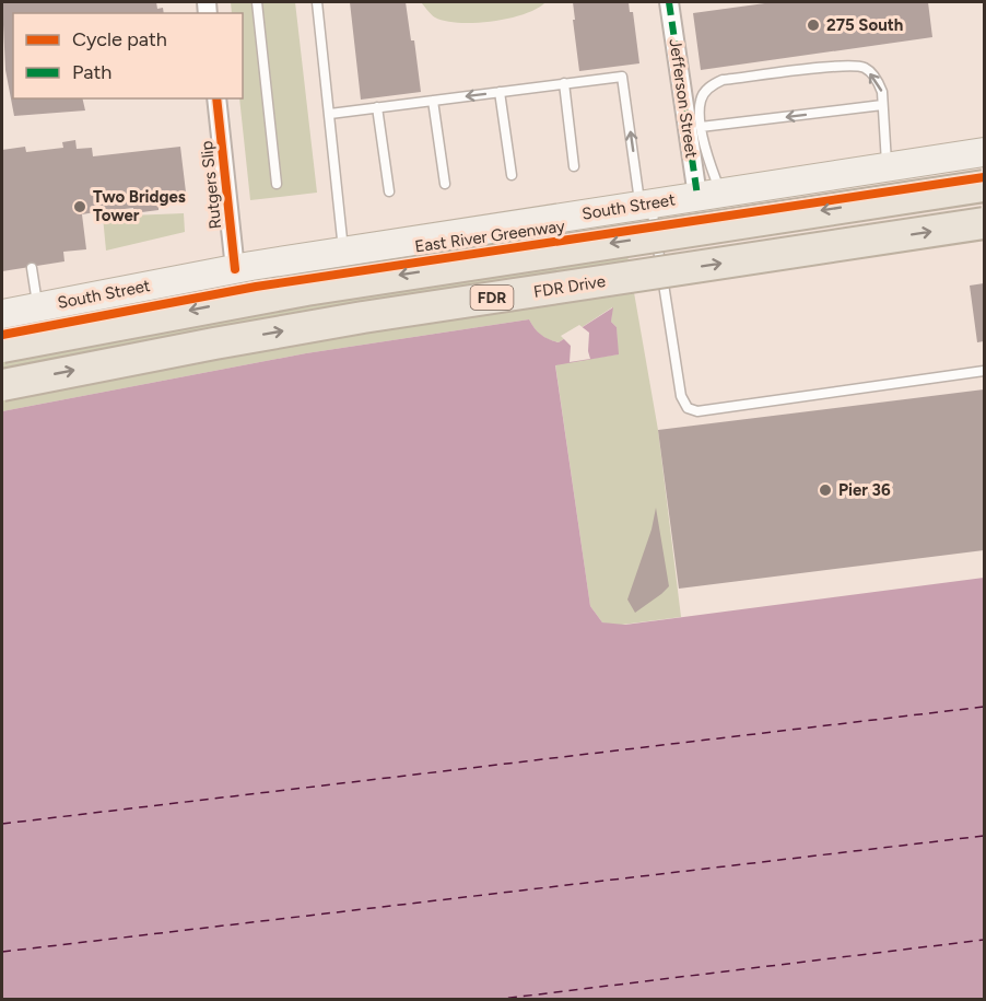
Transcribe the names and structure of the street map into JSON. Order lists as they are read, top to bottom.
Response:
{
  "streets": {
    "highway": ["FDR Drive", "FDR"],
    "main road": ["South Street"],
    "street": ["Jefferson Street", "Rutgers Slip"],
    "cycle path": ["East River Greenway"]
  },
  "crossings": [
    ["Jefferson Street", "South Street"],
    ["Rutgers Slip", "South Street"]
  ],
  "places": ["275 South", "Two Bridges Tower", "Pier 36"],
  "legend": ["Cycle path", "Path"]
}
